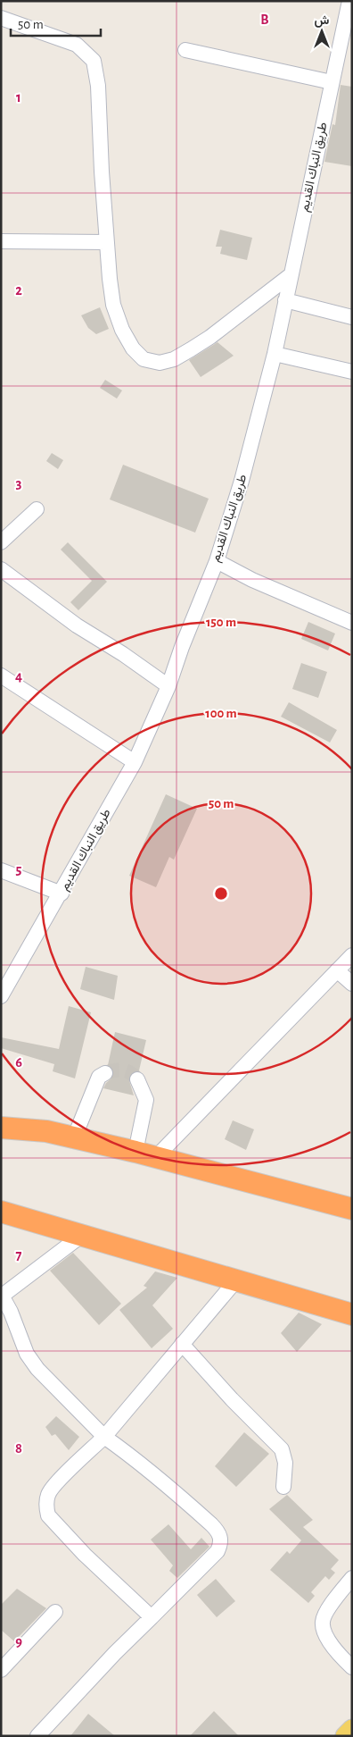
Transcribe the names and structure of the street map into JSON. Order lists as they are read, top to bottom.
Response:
{
  "streets": {
    "street": ["طريق النباك القديم"]
  },
  "scale_bar": "50 m",
  "north": "top",
  "grid": {
    "columns": ["B"],
    "rows": [
      "1",
      "2",
      "3",
      "4",
      "5",
      "6",
      "7",
      "8",
      "9"
    ]
  },
  "rings": ["150 m", "100 m", "50 m"]
}
